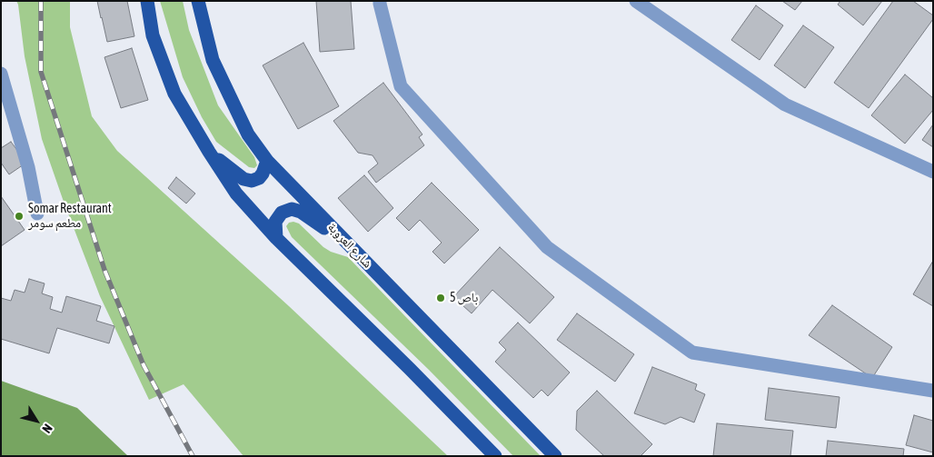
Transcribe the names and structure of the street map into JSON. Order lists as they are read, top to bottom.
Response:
{
  "streets": {
    "main road": ["شارع العروبة"]
  },
  "places": ["Somar Restaurant مطعم سومر", "باص 5"],
  "north": "bottom right"
}
